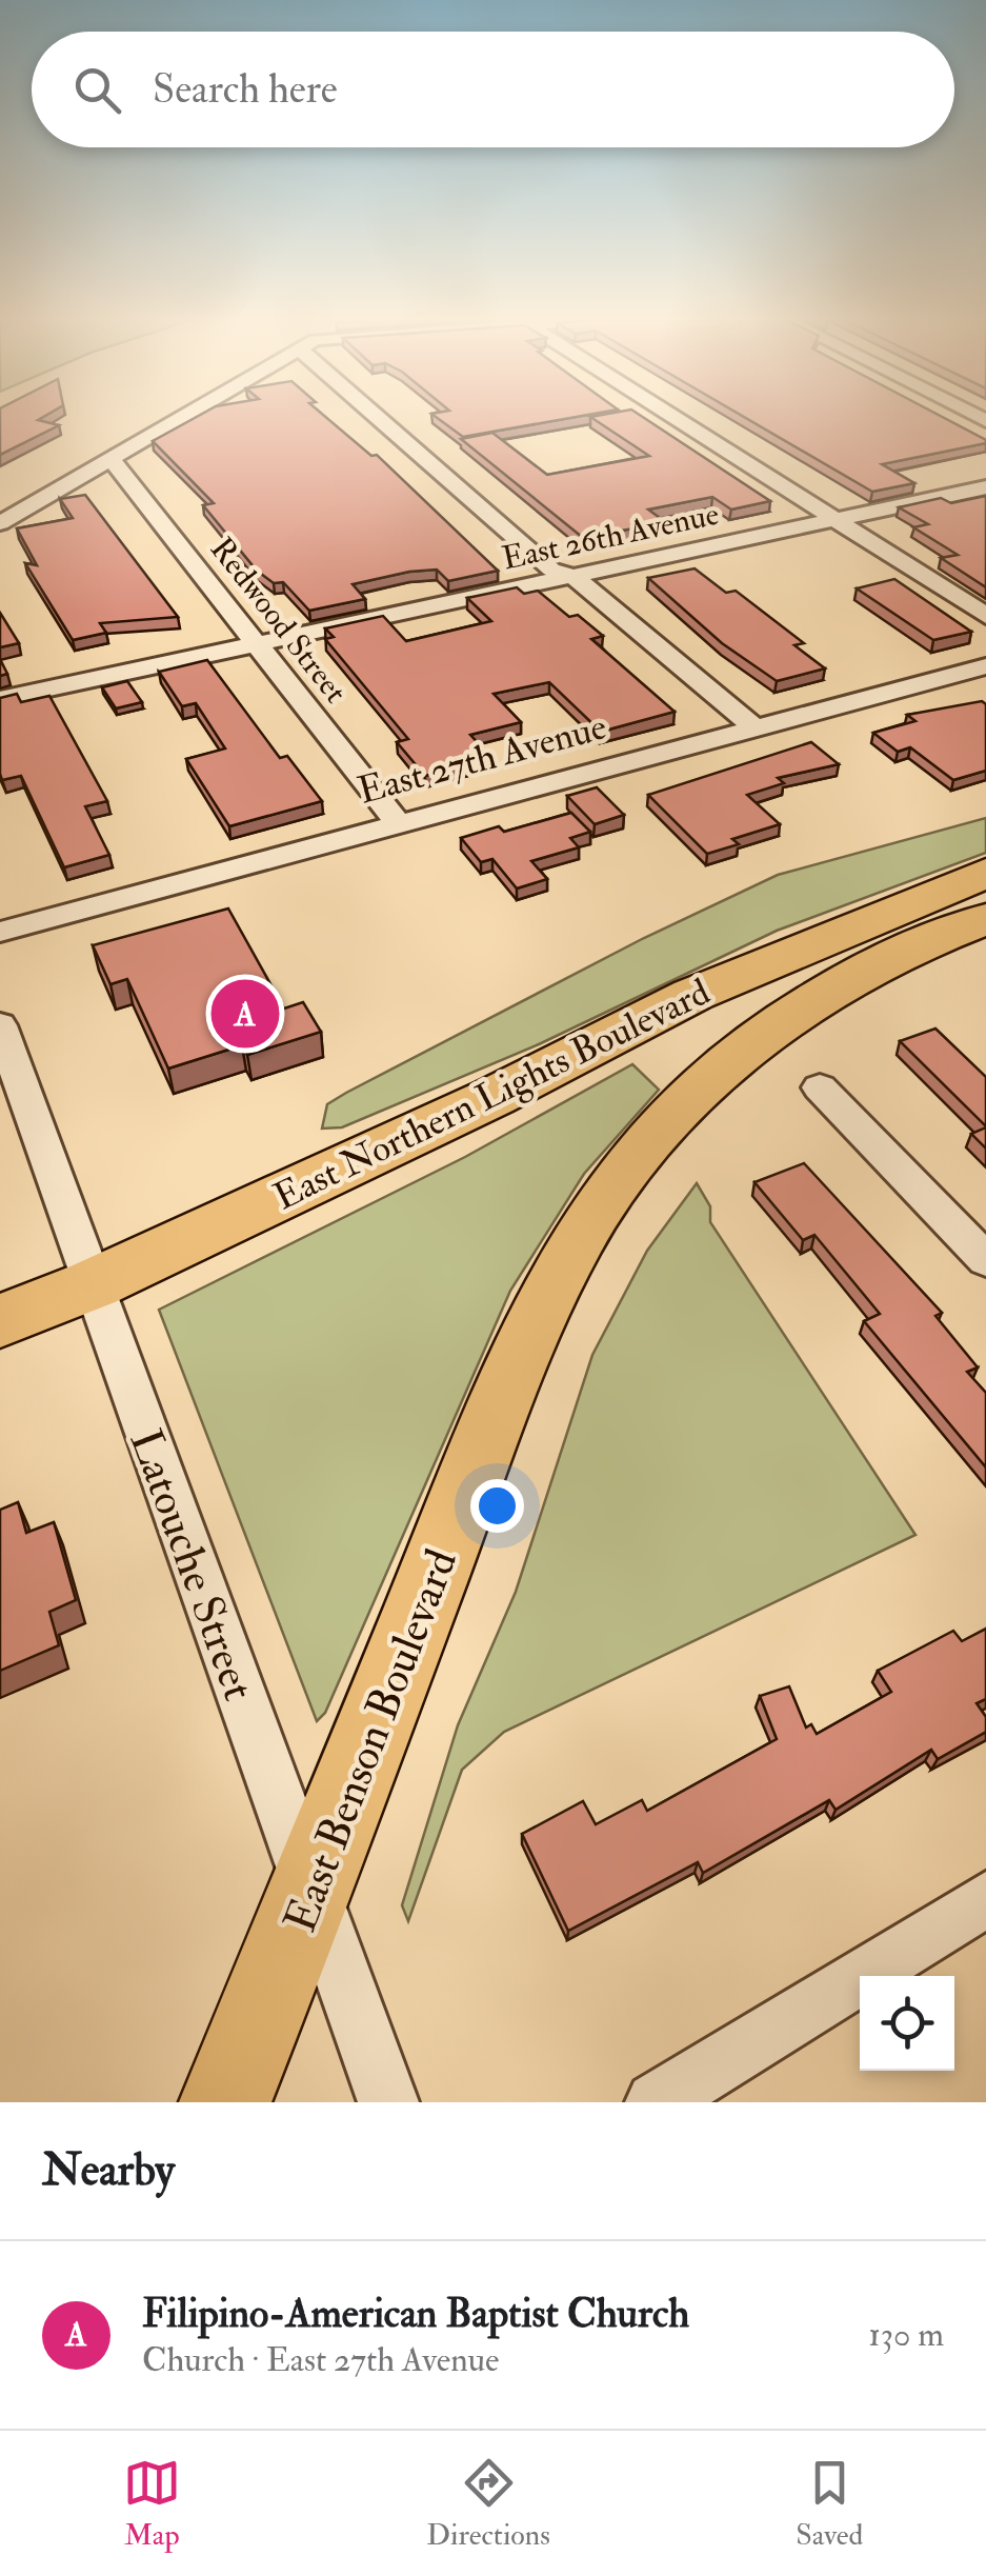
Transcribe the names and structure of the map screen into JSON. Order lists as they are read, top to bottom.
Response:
{
  "streets": {
    "main road": ["East Northern Lights Boulevard", "East Benson Boulevard"],
    "street": [
      "East 26th Avenue",
      "Redwood Street",
      "East 27th Avenue",
      "Latouche Street"
    ]
  },
  "crossings": [
    ["East 26th Avenue", "Redwood Street"],
    ["Redwood Street", "East 27th Avenue"],
    ["East Northern Lights Boulevard", "Latouche Street"],
    ["Latouche Street", "East Benson Boulevard"]
  ],
  "page": {
    "search": "Search here",
    "pins": "A",
    "heading": "Nearby",
    "list": [
      {
        "mark": "A",
        "name": "Filipino-American Baptist Church",
        "note": "Church · East 27th Avenue",
        "value": "130 m"
      }
    ],
    "nav": ["Map", "Directions", "Saved"]
  }
}
